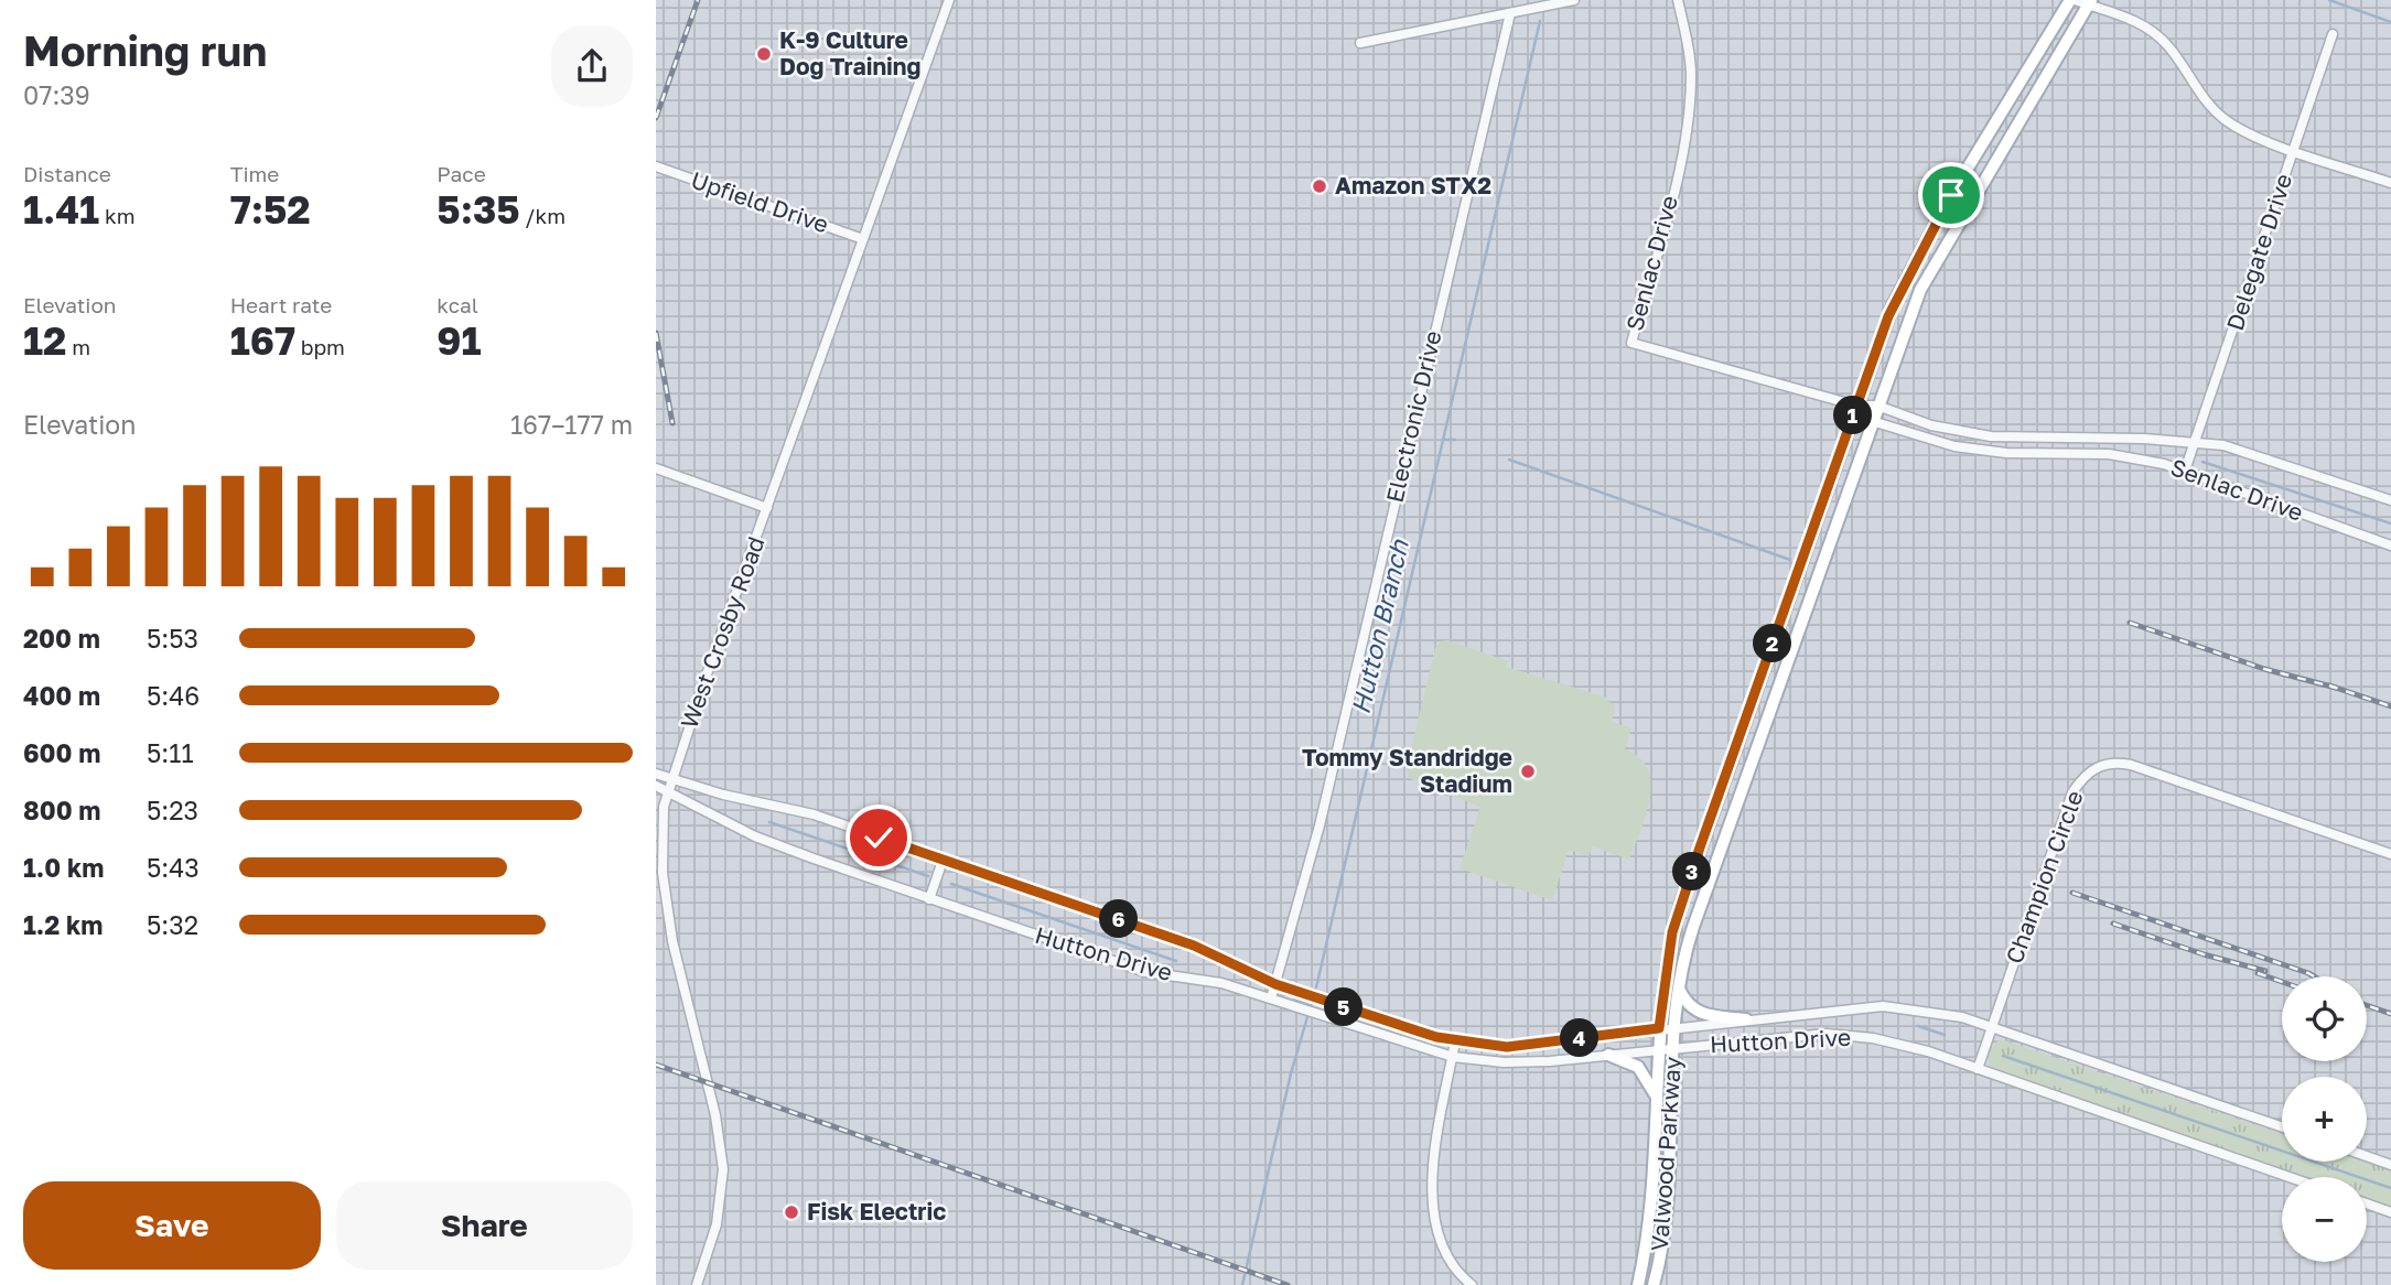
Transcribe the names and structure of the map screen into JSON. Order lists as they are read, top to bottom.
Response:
{
  "streets": {
    "main road": ["Valwood Parkway"],
    "street": [
      "Upfield Drive",
      "Delegate Drive",
      "Senlac Drive",
      "Electronic Drive",
      "West Crosby Road",
      "Champion Circle",
      "Hutton Drive"
    ]
  },
  "crossings": [
    ["Upfield Drive", "West Crosby Road"],
    ["Delegate Drive", "Senlac Drive"],
    ["Senlac Drive", "Valwood Parkway"],
    ["Electronic Drive", "Hutton Drive"],
    ["West Crosby Road", "Hutton Drive"],
    ["Champion Circle", "Hutton Drive"],
    ["Hutton Drive", "Valwood Parkway"]
  ],
  "water": ["Hutton Branch"],
  "places": [
    "K-9 Culture Dog Training",
    "Amazon STX2",
    "Tommy Standridge Stadium",
    "Fisk Electric"
  ],
  "page": {
    "heading": ["Morning run", "07:39"],
    "stats": [
      ["Distance", "1.41 km"],
      ["Time", "7:52"],
      ["Pace", "5:35 /km"],
      ["Elevation", "12 m"],
      ["Heart rate", "167 bpm"],
      ["kcal", "91"]
    ],
    "chart": ["Elevation", "167–177 m"],
    "pins": [
      "1",
      "2",
      "3",
      "6",
      "5",
      "4"
    ],
    "list": [
      {
        "name": "200 m",
        "note": "5:53"
      },
      {
        "name": "400 m",
        "note": "5:46"
      },
      {
        "name": "600 m",
        "note": "5:11"
      },
      {
        "name": "800 m",
        "note": "5:23"
      },
      {
        "name": "1.0 km",
        "note": "5:43"
      },
      {
        "name": "1.2 km",
        "note": "5:32"
      }
    ],
    "map_buttons": ["+", "−"],
    "buttons": ["Save", "Share"]
  }
}
